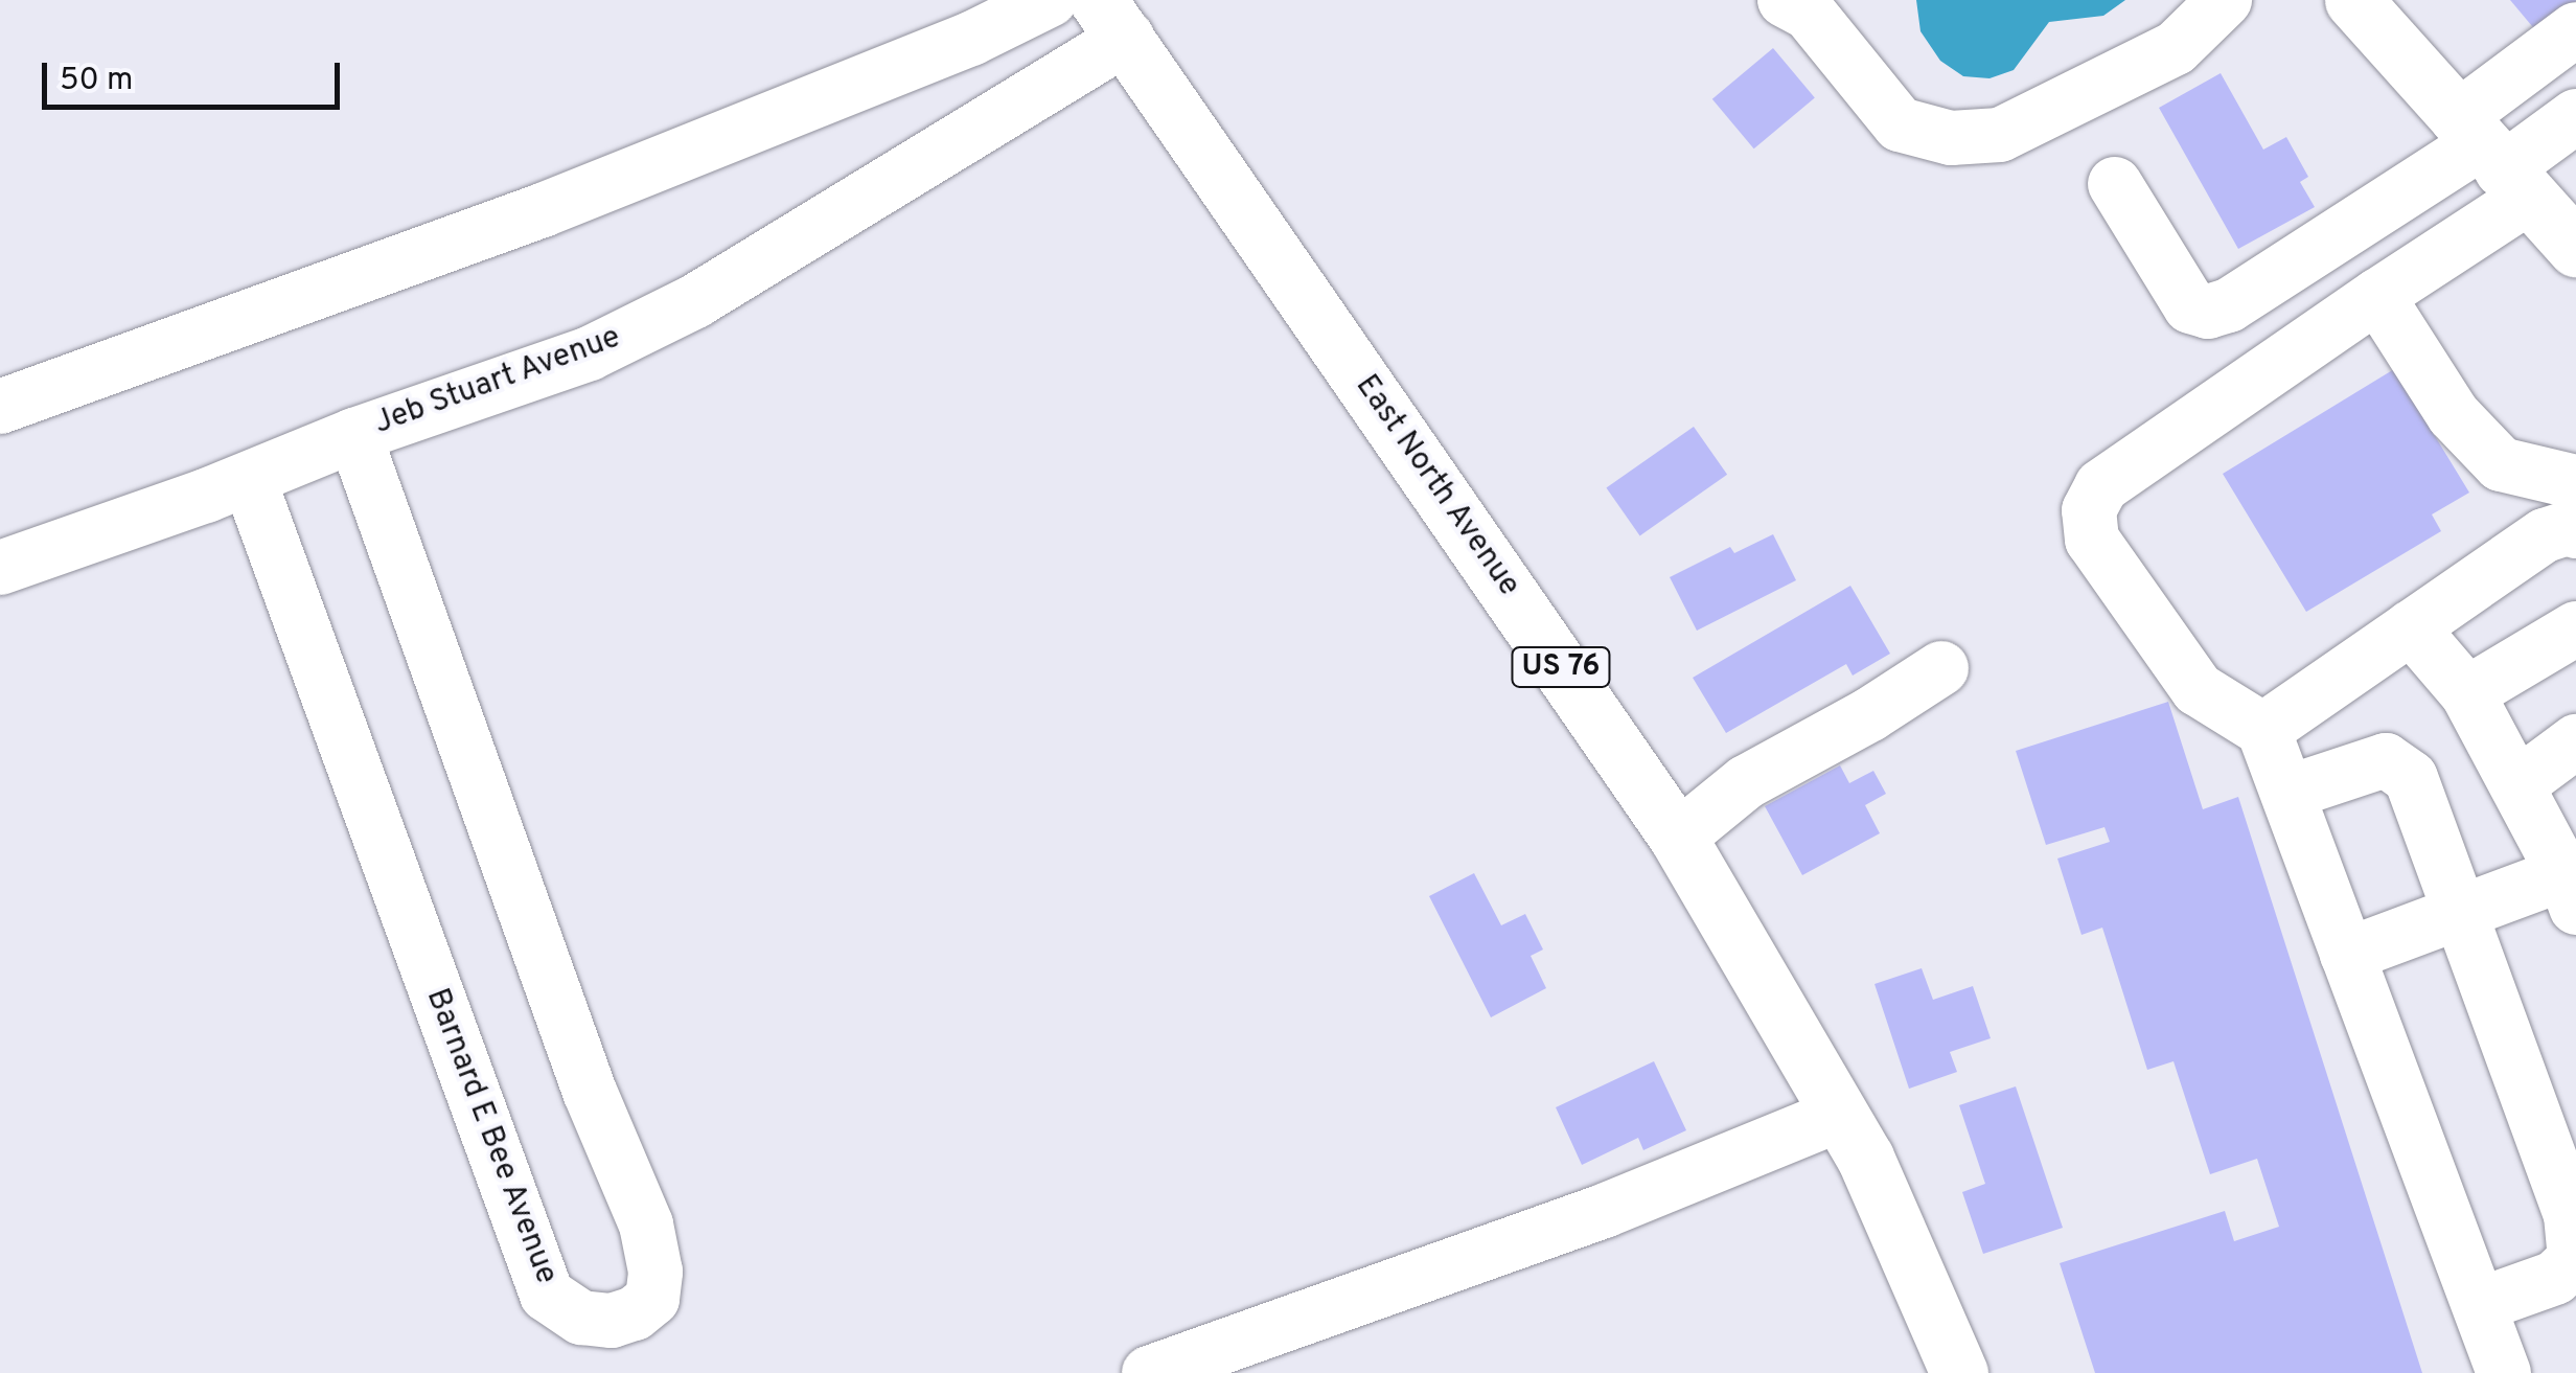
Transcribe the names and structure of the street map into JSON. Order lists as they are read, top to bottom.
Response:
{
  "streets": {
    "main road": ["East North Avenue", "US 76"],
    "street": ["Jeb Stuart Avenue", "Barnard E Bee Avenue"]
  },
  "crossings": [
    ["Jeb Stuart Avenue", "East North Avenue"],
    ["Jeb Stuart Avenue", "Barnard E Bee Avenue"]
  ],
  "scale_bar": "50 m"
}
